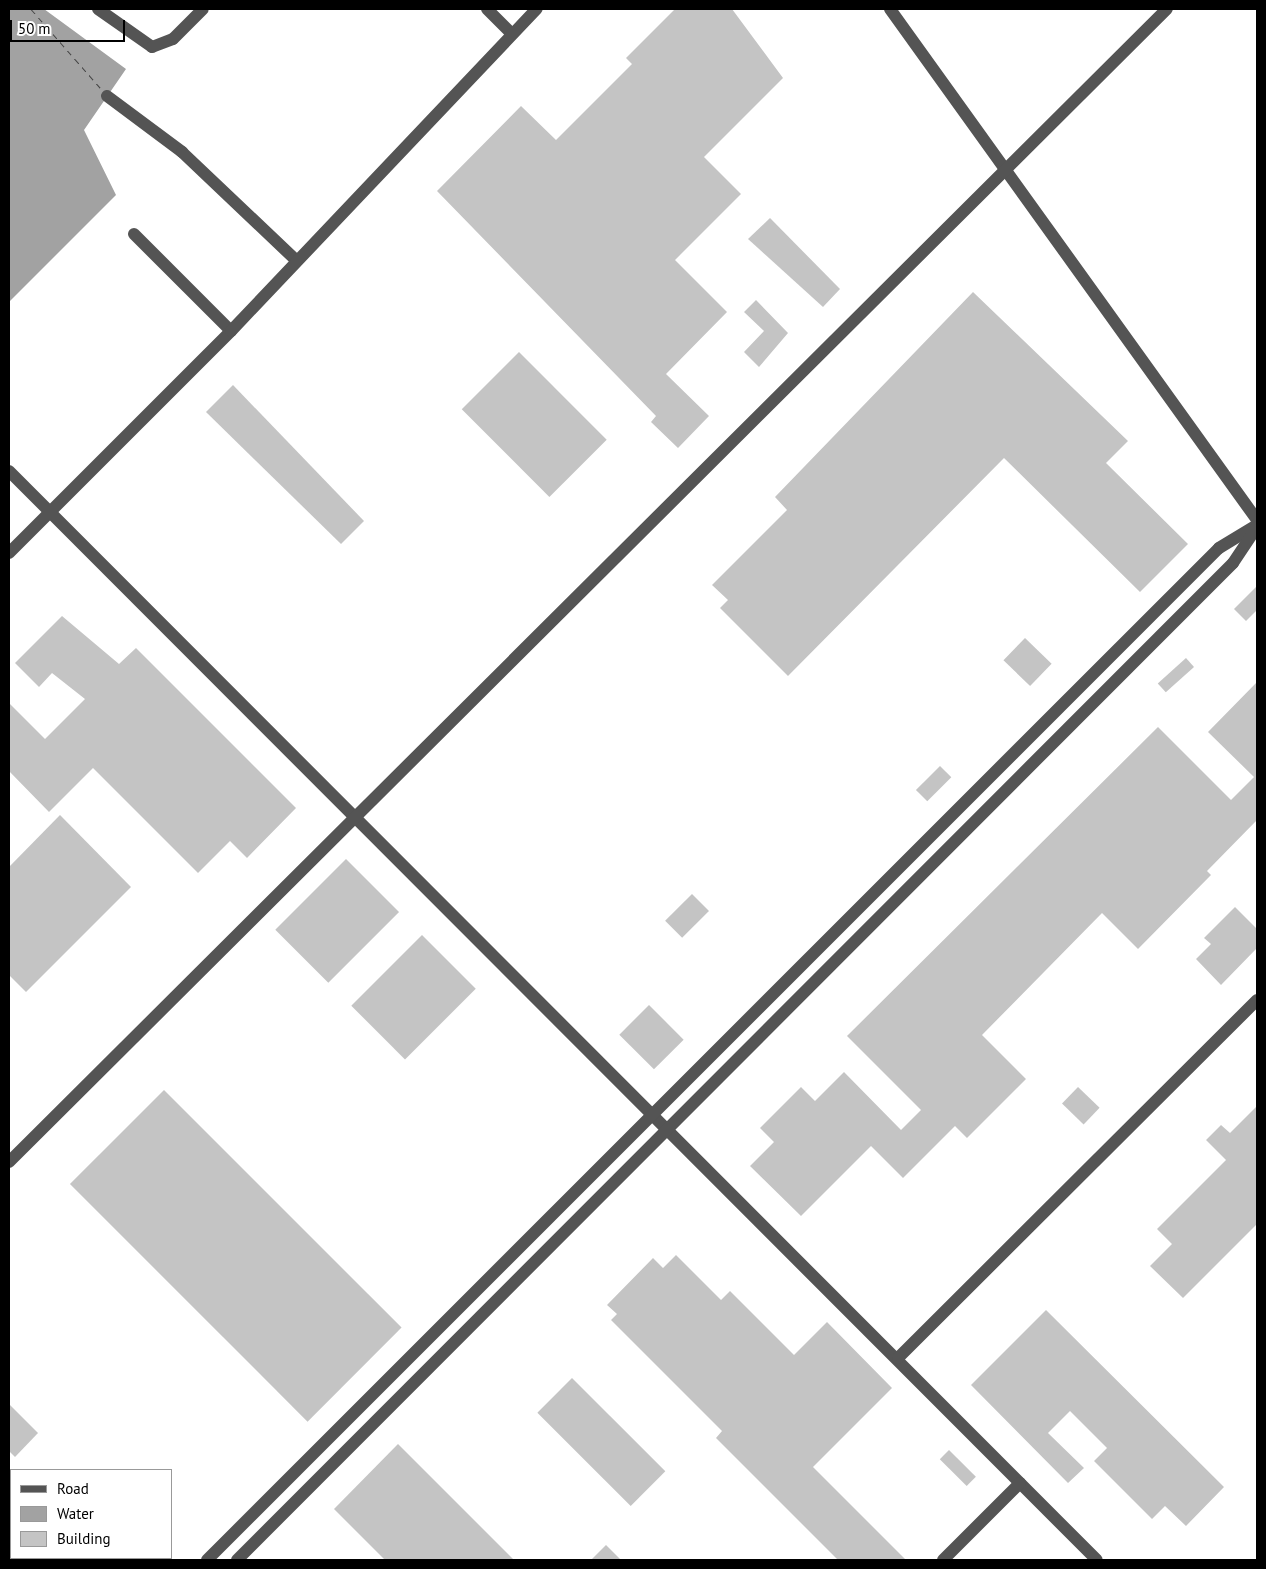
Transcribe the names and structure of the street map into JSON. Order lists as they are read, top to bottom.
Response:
{
  "legend": ["Road", "Water", "Building"],
  "scale_bar": "50 m"
}
